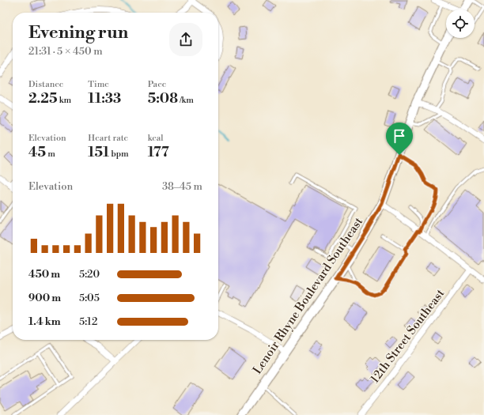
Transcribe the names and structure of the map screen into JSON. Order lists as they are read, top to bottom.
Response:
{
  "streets": {
    "main road": ["Lenoir Rhyne Boulevard Southeast"],
    "street": ["12th Street Southeast"]
  },
  "page": {
    "heading": ["Evening run", "21:31 · 5 × 450 m"],
    "stats": [
      ["Distance", "2.25 km"],
      ["Time", "11:33"],
      ["Pace", "5:08 /km"],
      ["Elevation", "45 m"],
      ["Heart rate", "151 bpm"],
      ["kcal", "177"]
    ],
    "chart": ["Elevation", "38–45 m"],
    "list": [
      {
        "name": "450 m",
        "note": "5:20"
      },
      {
        "name": "900 m",
        "note": "5:05"
      },
      {
        "name": "1.4 km",
        "note": "5:12"
      }
    ]
  }
}
